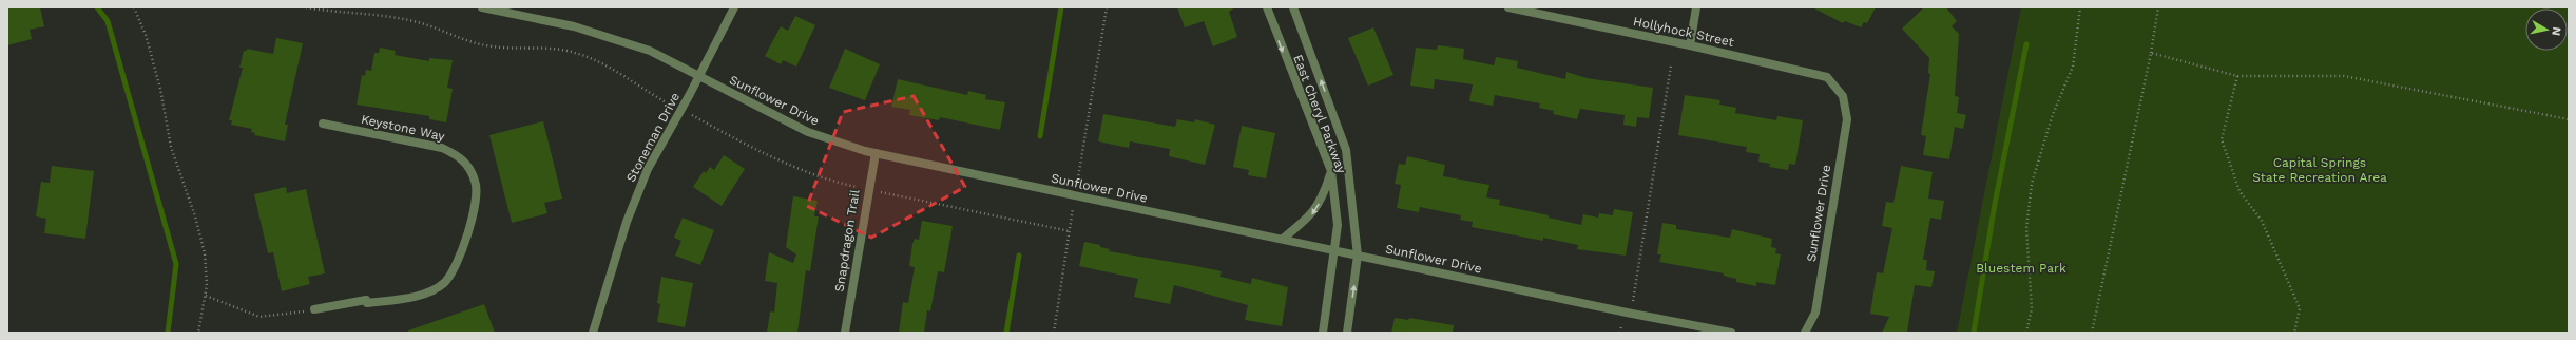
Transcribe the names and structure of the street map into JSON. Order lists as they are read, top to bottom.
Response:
{
  "streets": {
    "street": [
      "Hollyhock Street",
      "Sunflower Drive",
      "East Cheryl Parkway",
      "Keystone Way",
      "Stoneman Drive",
      "Snapdragon Trail"
    ]
  },
  "crossings": [
    ["Hollyhock Street", "Sunflower Drive"],
    ["Sunflower Drive", "East Cheryl Parkway"],
    ["Sunflower Drive", "Stoneman Drive"],
    ["Sunflower Drive", "Snapdragon Trail"]
  ],
  "parks": ["Capital Springs State Recreation Area", "Bluestem Park"],
  "north": "right"
}
